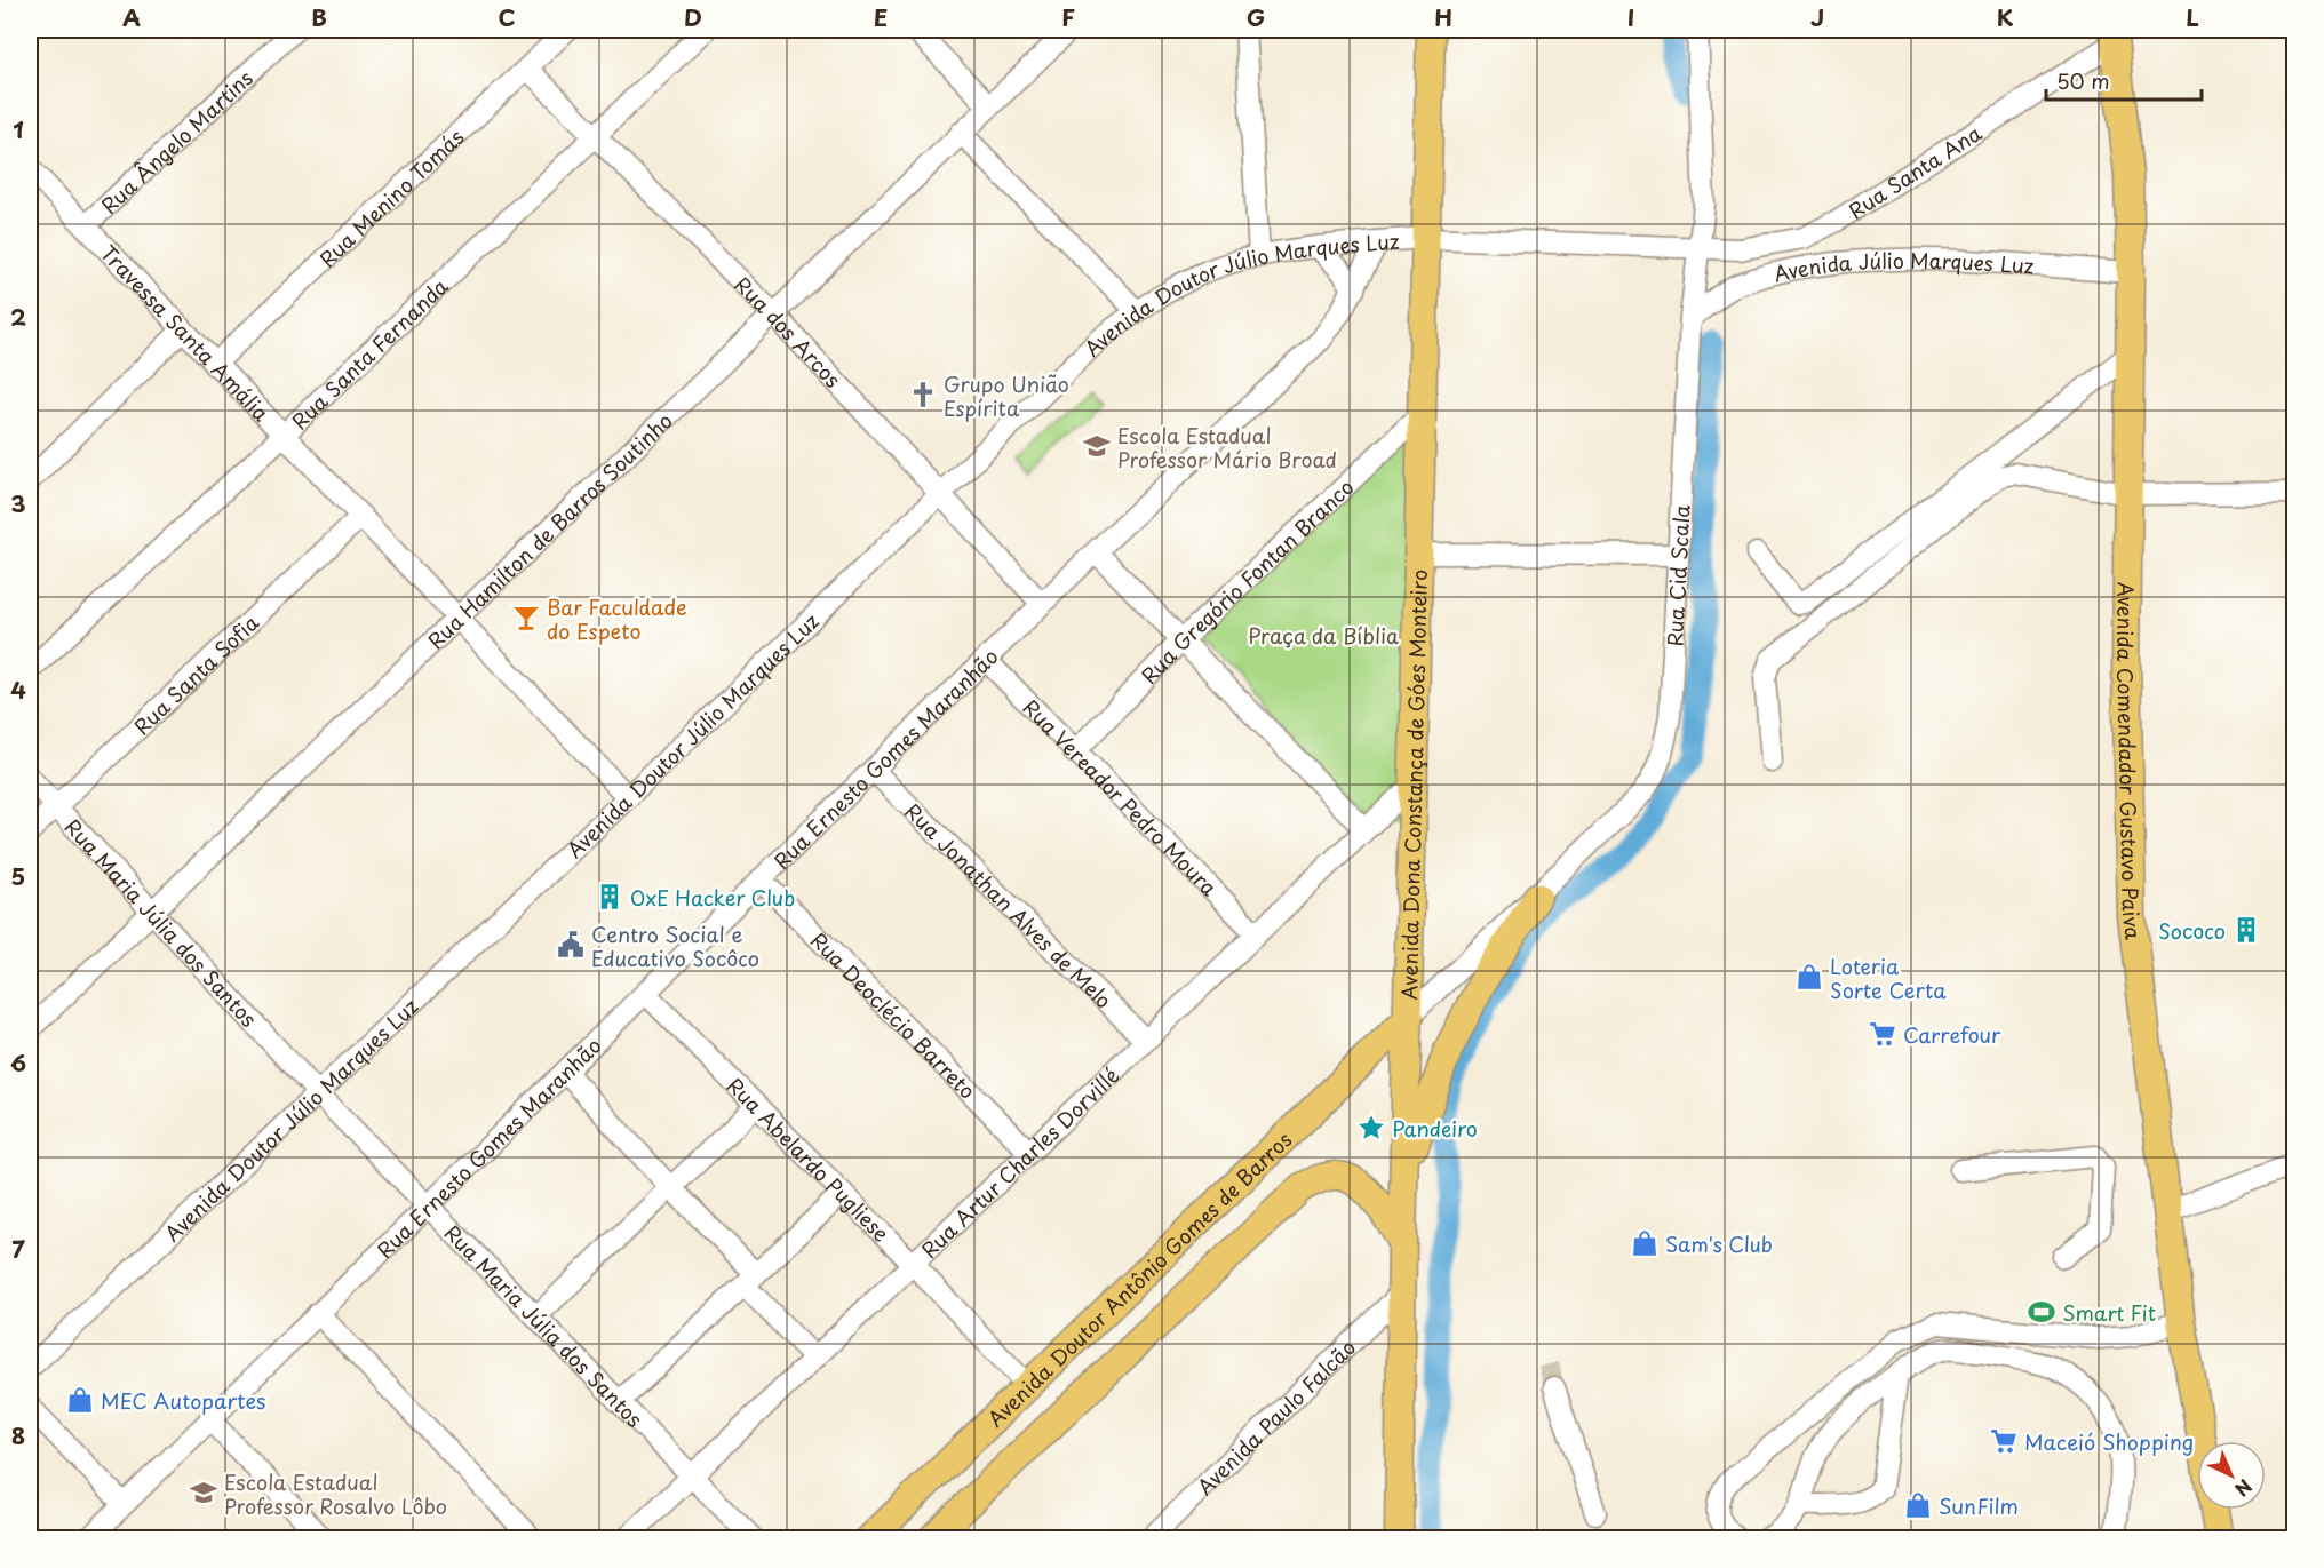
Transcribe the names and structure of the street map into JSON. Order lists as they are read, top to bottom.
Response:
{
  "streets": {
    "main road": ["Avenida Comendador Gustavo Paiva", "Avenida Dona Constança de Góes Monteiro", "Avenida Doutor Antônio Gomes de Barros"],
    "street": [
      "Rua Ângelo Martins",
      "Rua Santa Ana",
      "Rua Menino Tomás",
      "Avenida Júlio Marques Luz",
      "Avenida Doutor Júlio Marques Luz",
      "Travessa Santa Amália",
      "Rua dos Arcos",
      "Rua Santa Fernanda",
      "Rua Hamilton de Barros Soutinho",
      "Rua Cid Scala",
      "Rua Gregório Fontan Branco",
      "Rua Santa Sofia",
      "Rua Ernesto Gomes Maranhão",
      "Rua Vereador Pedro Moura",
      "Rua Jonathan Alves de Melo",
      "Rua Maria Júlia dos Santos",
      "Rua Deoclécio Barreto",
      "Rua Abelardo Pugliese",
      "Rua Artur Charles Dorvillé",
      "Avenida Paulo Falcão"
    ]
  },
  "crossings": [
    ["Rua Ângelo Martins", "Travessa Santa Amália"],
    ["Rua Santa Ana", "Rua Cid Scala"],
    ["Rua Santa Ana", "Avenida Comendador Gustavo Paiva"],
    ["Rua Menino Tomás", "Travessa Santa Amália"],
    ["Rua Menino Tomás", "Rua dos Arcos"],
    ["Avenida Júlio Marques Luz", "Rua Cid Scala"],
    ["Avenida Júlio Marques Luz", "Avenida Comendador Gustavo Paiva"],
    ["Avenida Doutor Júlio Marques Luz", "Travessa Santa Amália"],
    ["Avenida Doutor Júlio Marques Luz", "Rua dos Arcos"],
    ["Avenida Doutor Júlio Marques Luz", "Rua Ernesto Gomes Maranhão"],
    ["Avenida Doutor Júlio Marques Luz", "Avenida Dona Constança de Góes Monteiro"],
    ["Avenida Doutor Júlio Marques Luz", "Rua Maria Júlia dos Santos"],
    ["Travessa Santa Amália", "Rua Santa Fernanda"],
    ["Travessa Santa Amália", "Rua Hamilton de Barros Soutinho"],
    ["Travessa Santa Amália", "Rua Santa Sofia"],
    ["Rua dos Arcos", "Rua Santa Fernanda"],
    ["Rua dos Arcos", "Rua Hamilton de Barros Soutinho"],
    ["Rua dos Arcos", "Rua Ernesto Gomes Maranhão"],
    ["Rua Hamilton de Barros Soutinho", "Rua Maria Júlia dos Santos"],
    ["Rua Cid Scala", "Avenida Dona Constança de Góes Monteiro"],
    ["Rua Cid Scala", "Avenida Doutor Antônio Gomes de Barros"],
    ["Rua Gregório Fontan Branco", "Avenida Dona Constança de Góes Monteiro"],
    ["Rua Gregório Fontan Branco", "Rua Vereador Pedro Moura"],
    ["Rua Santa Sofia", "Rua Maria Júlia dos Santos"],
    ["Rua Ernesto Gomes Maranhão", "Rua Vereador Pedro Moura"],
    ["Rua Ernesto Gomes Maranhão", "Rua Jonathan Alves de Melo"],
    ["Rua Ernesto Gomes Maranhão", "Rua Maria Júlia dos Santos"],
    ["Rua Ernesto Gomes Maranhão", "Rua Deoclécio Barreto"],
    ["Rua Ernesto Gomes Maranhão", "Rua Abelardo Pugliese"],
    ["Avenida Dona Constança de Góes Monteiro", "Rua Artur Charles Dorvillé"],
    ["Avenida Dona Constança de Góes Monteiro", "Avenida Doutor Antônio Gomes de Barros"],
    ["Avenida Dona Constança de Góes Monteiro", "Avenida Paulo Falcão"],
    ["Rua Vereador Pedro Moura", "Rua Artur Charles Dorvillé"],
    ["Rua Jonathan Alves de Melo", "Rua Artur Charles Dorvillé"],
    ["Rua Maria Júlia dos Santos", "Rua Artur Charles Dorvillé"],
    ["Rua Deoclécio Barreto", "Rua Artur Charles Dorvillé"],
    ["Rua Abelardo Pugliese", "Rua Artur Charles Dorvillé"],
    ["Rua Abelardo Pugliese", "Avenida Doutor Antônio Gomes de Barros"]
  ],
  "parks": ["Praça da Bíblia"],
  "places": {
    "church": ["Grupo União Espírita"],
    "school or university": ["Escola Estadual Professor Mário Broad", "Escola Estadual Professor Rosalvo Lôbo"],
    "bar": ["Bar Faculdade do Espeto"],
    "building": ["0xE Hacker Club", "Sococo"],
    "public building": ["Centro Social e Educativo Socôco"],
    "shop": [
      "Loteria Sorte Certa",
      "Sam's Club",
      "MEC Autopartes",
      "SunFilm"
    ],
    "supermarket": ["Carrefour", "Maceió Shopping"],
    "place": ["Pandeiro"],
    "sports": ["Smart Fit"]
  },
  "scale_bar": "50 m",
  "north": "bottom right",
  "grid": {
    "columns": [
      "A",
      "B",
      "C",
      "D",
      "E",
      "F",
      "G",
      "H",
      "I",
      "J",
      "K",
      "L"
    ],
    "rows": [
      "1",
      "2",
      "3",
      "4",
      "5",
      "6",
      "7",
      "8"
    ]
  }
}
